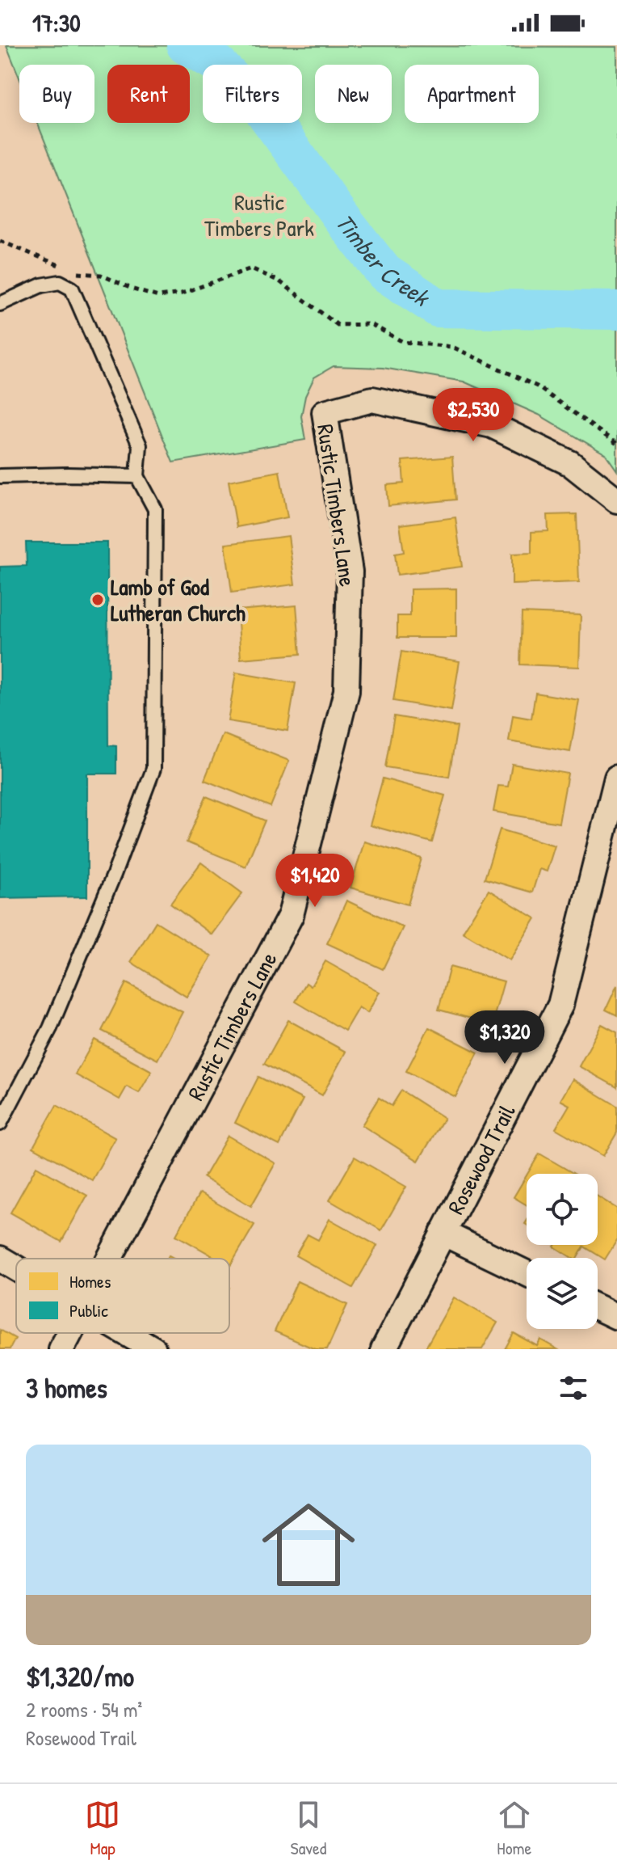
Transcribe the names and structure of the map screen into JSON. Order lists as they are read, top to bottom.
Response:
{
  "streets": {
    "street": ["Rustic Timbers Lane", "Rosewood Trail"]
  },
  "water": ["Timber Creek"],
  "parks": ["Rustic Timbers Park"],
  "places": ["Lamb of God Lutheran Church"],
  "legend": ["Homes", "Public"],
  "page": {
    "status": "17:30",
    "chip": [
      "Buy",
      "Rent",
      "Filters",
      "New",
      "Apartment"
    ],
    "price": ["$2,530", "$1,420", "$1,320"],
    "heading": "3 homes",
    "list": [
      {
        "name": "$1,320/mo",
        "note": "2 rooms · 54 m² · Rosewood Trail"
      }
    ],
    "tabs": ["Map", "Saved", "Home"]
  }
}
